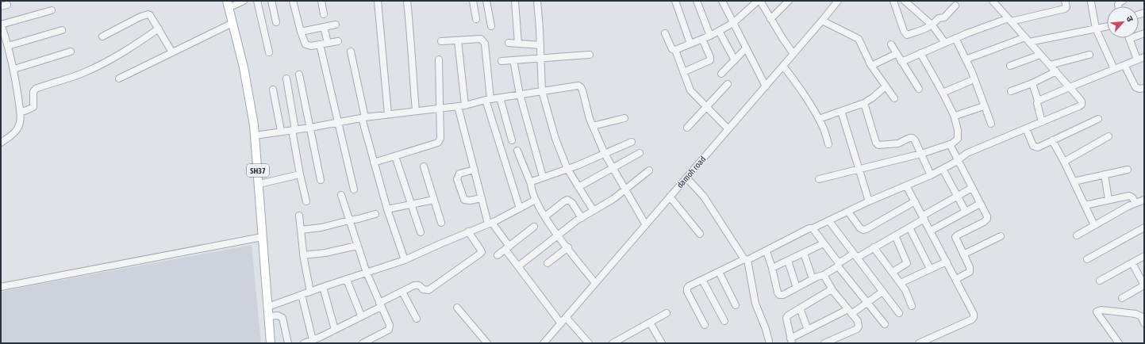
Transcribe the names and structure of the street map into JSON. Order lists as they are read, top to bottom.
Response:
{
  "streets": {
    "main road": ["SH37"],
    "street": ["damoh road"]
  },
  "north": "top right"
}
